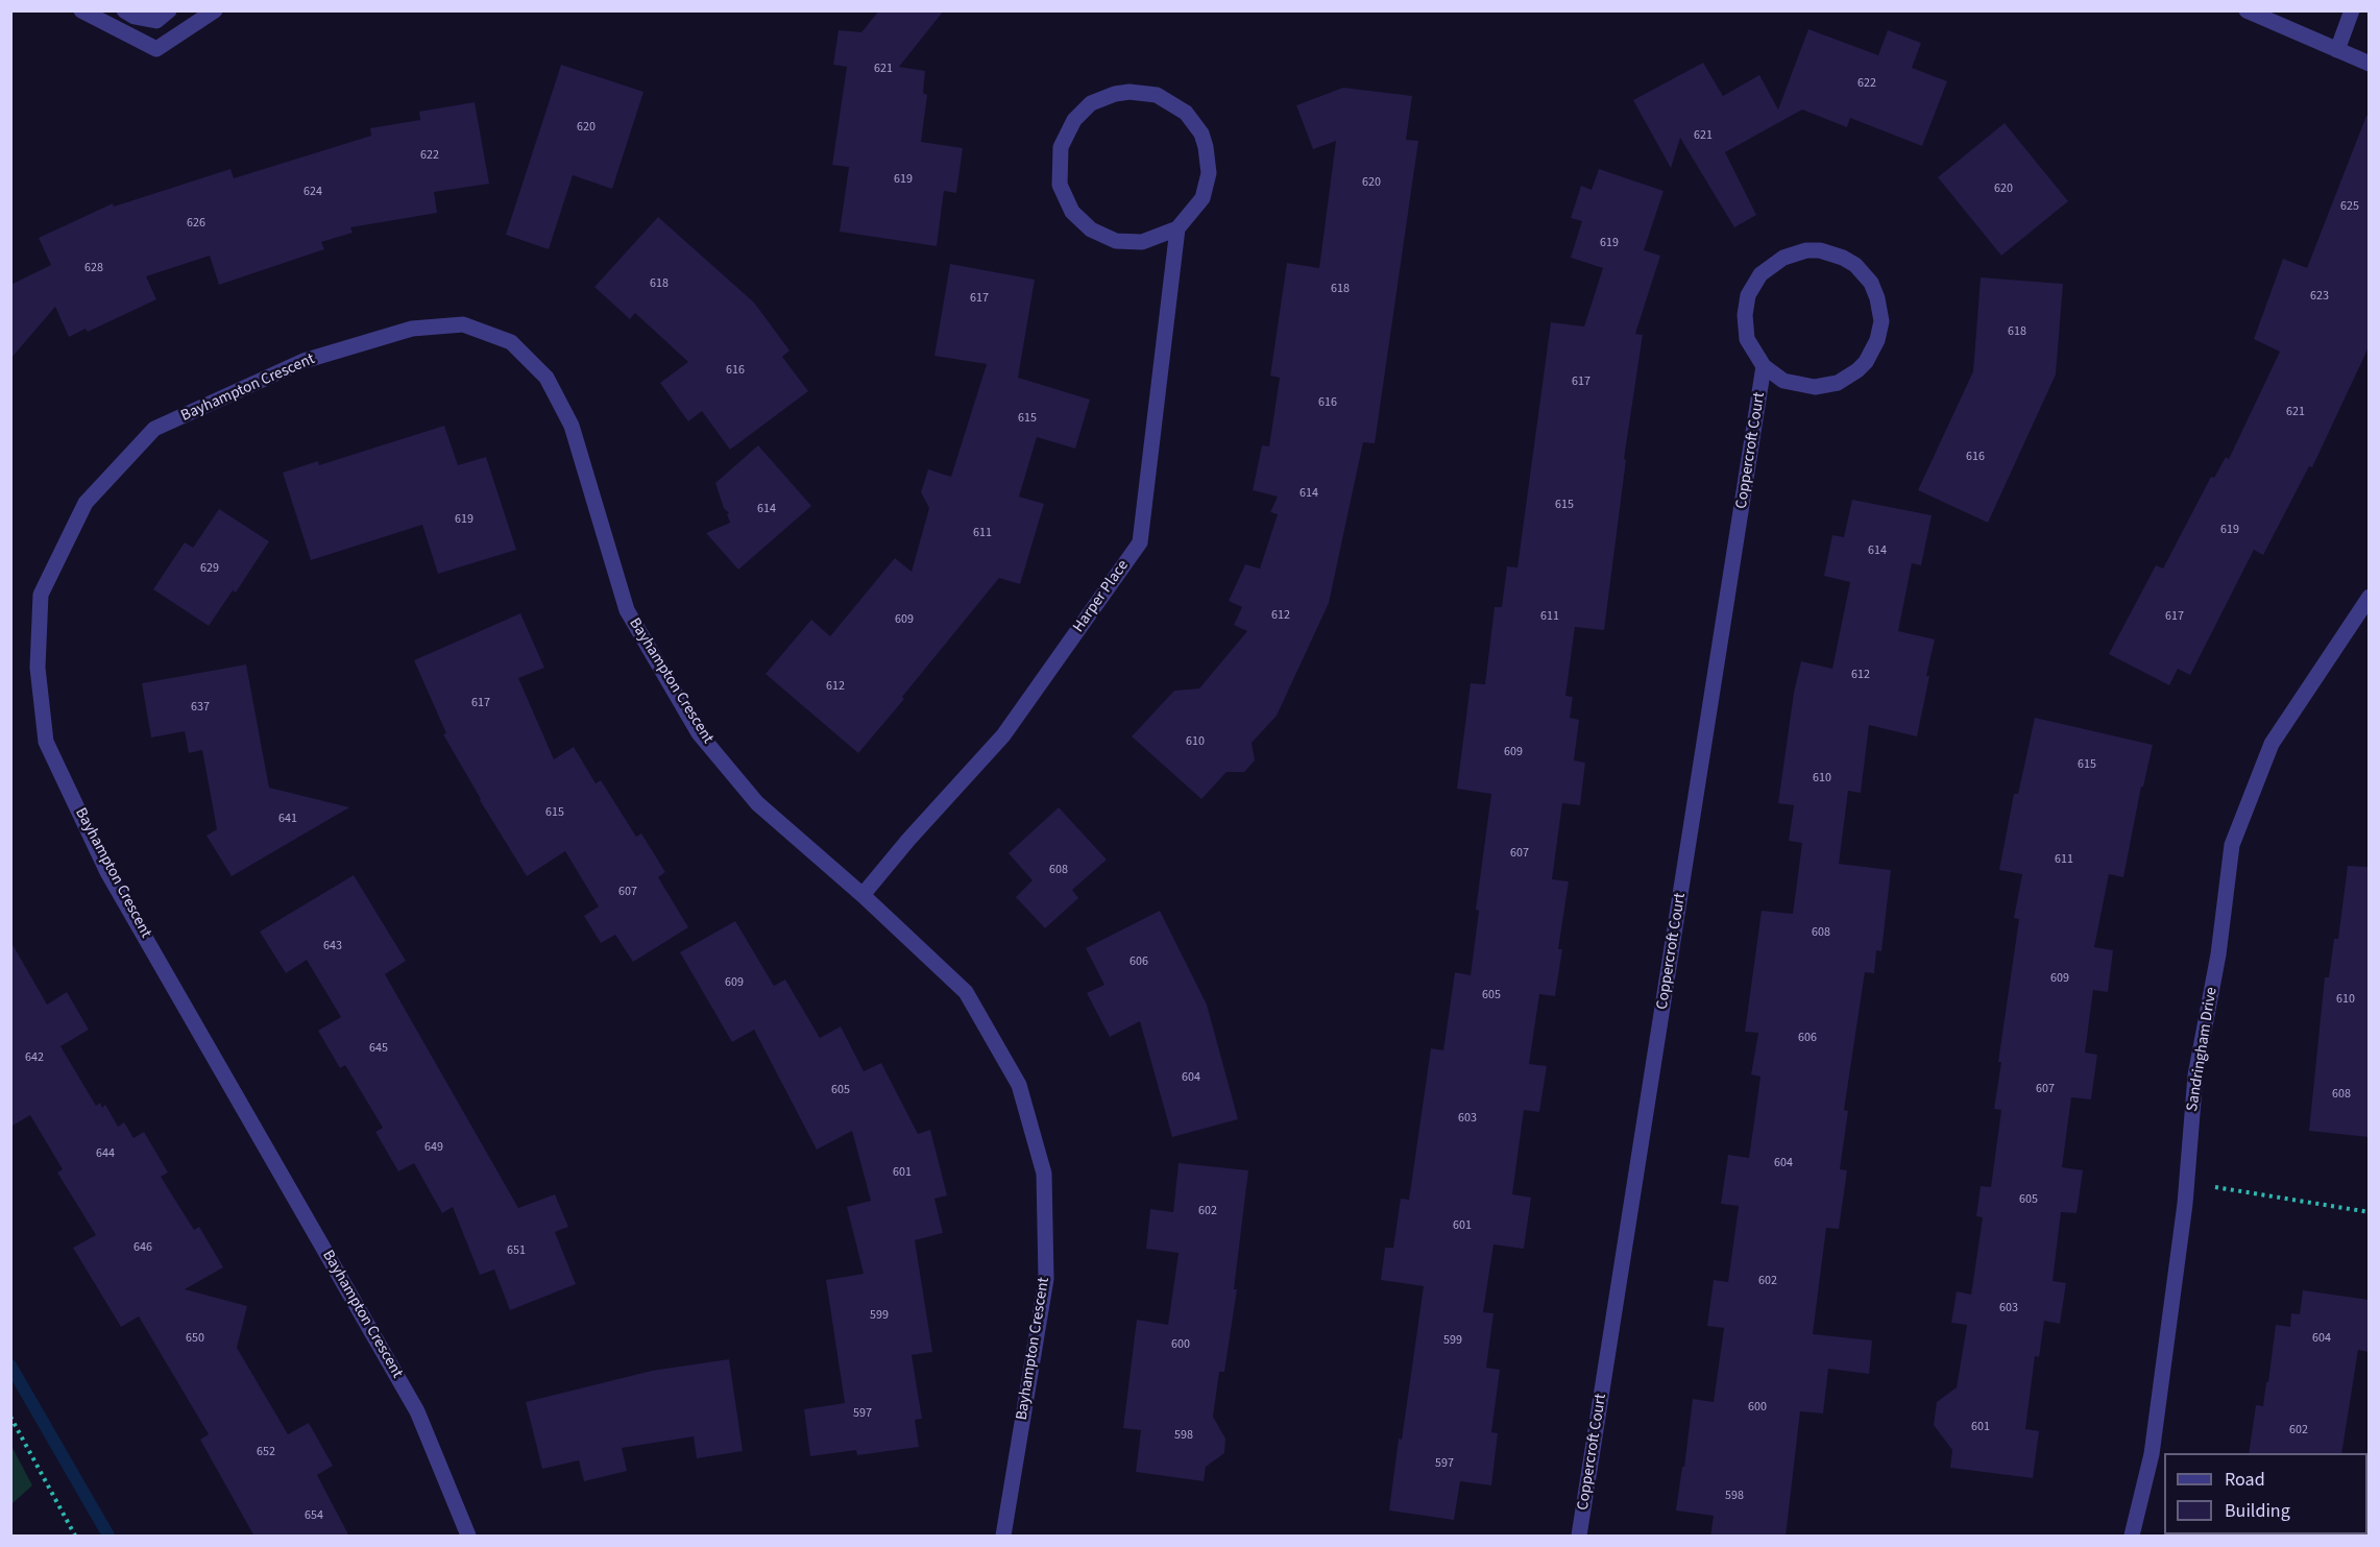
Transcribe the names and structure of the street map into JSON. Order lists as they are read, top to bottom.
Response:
{
  "streets": {
    "street": [
      "Bayhampton Crescent",
      "Coppercroft Court",
      "Harper Place",
      "Sandringham Drive"
    ]
  },
  "crossings": [
    ["Bayhampton Crescent", "Harper Place"]
  ],
  "house_numbers": [
    "621",
    "622",
    "620",
    "621",
    "622",
    "619",
    "620",
    "620",
    "624",
    "625",
    "626",
    "619",
    "628",
    "618",
    "618",
    "623",
    "617",
    "618",
    "616",
    "617",
    "616",
    "621",
    "615",
    "616",
    "614",
    "615",
    "614",
    "619",
    "619",
    "611",
    "614",
    "629",
    "612",
    "611",
    "617",
    "609",
    "612",
    "612",
    "617",
    "637",
    "610",
    "609",
    "615",
    "610",
    "615",
    "641",
    "607",
    "611",
    "608",
    "607",
    "608",
    "643",
    "606",
    "609",
    "609",
    "605",
    "610",
    "606",
    "645",
    "642",
    "604",
    "607",
    "605",
    "608",
    "603",
    "649",
    "644",
    "604",
    "601",
    "605",
    "602",
    "601",
    "646",
    "651",
    "602",
    "603",
    "599",
    "650",
    "604",
    "599",
    "600",
    "600",
    "597",
    "601",
    "602",
    "598",
    "652",
    "597",
    "598",
    "654"
  ],
  "legend": ["Road", "Building"]
}
